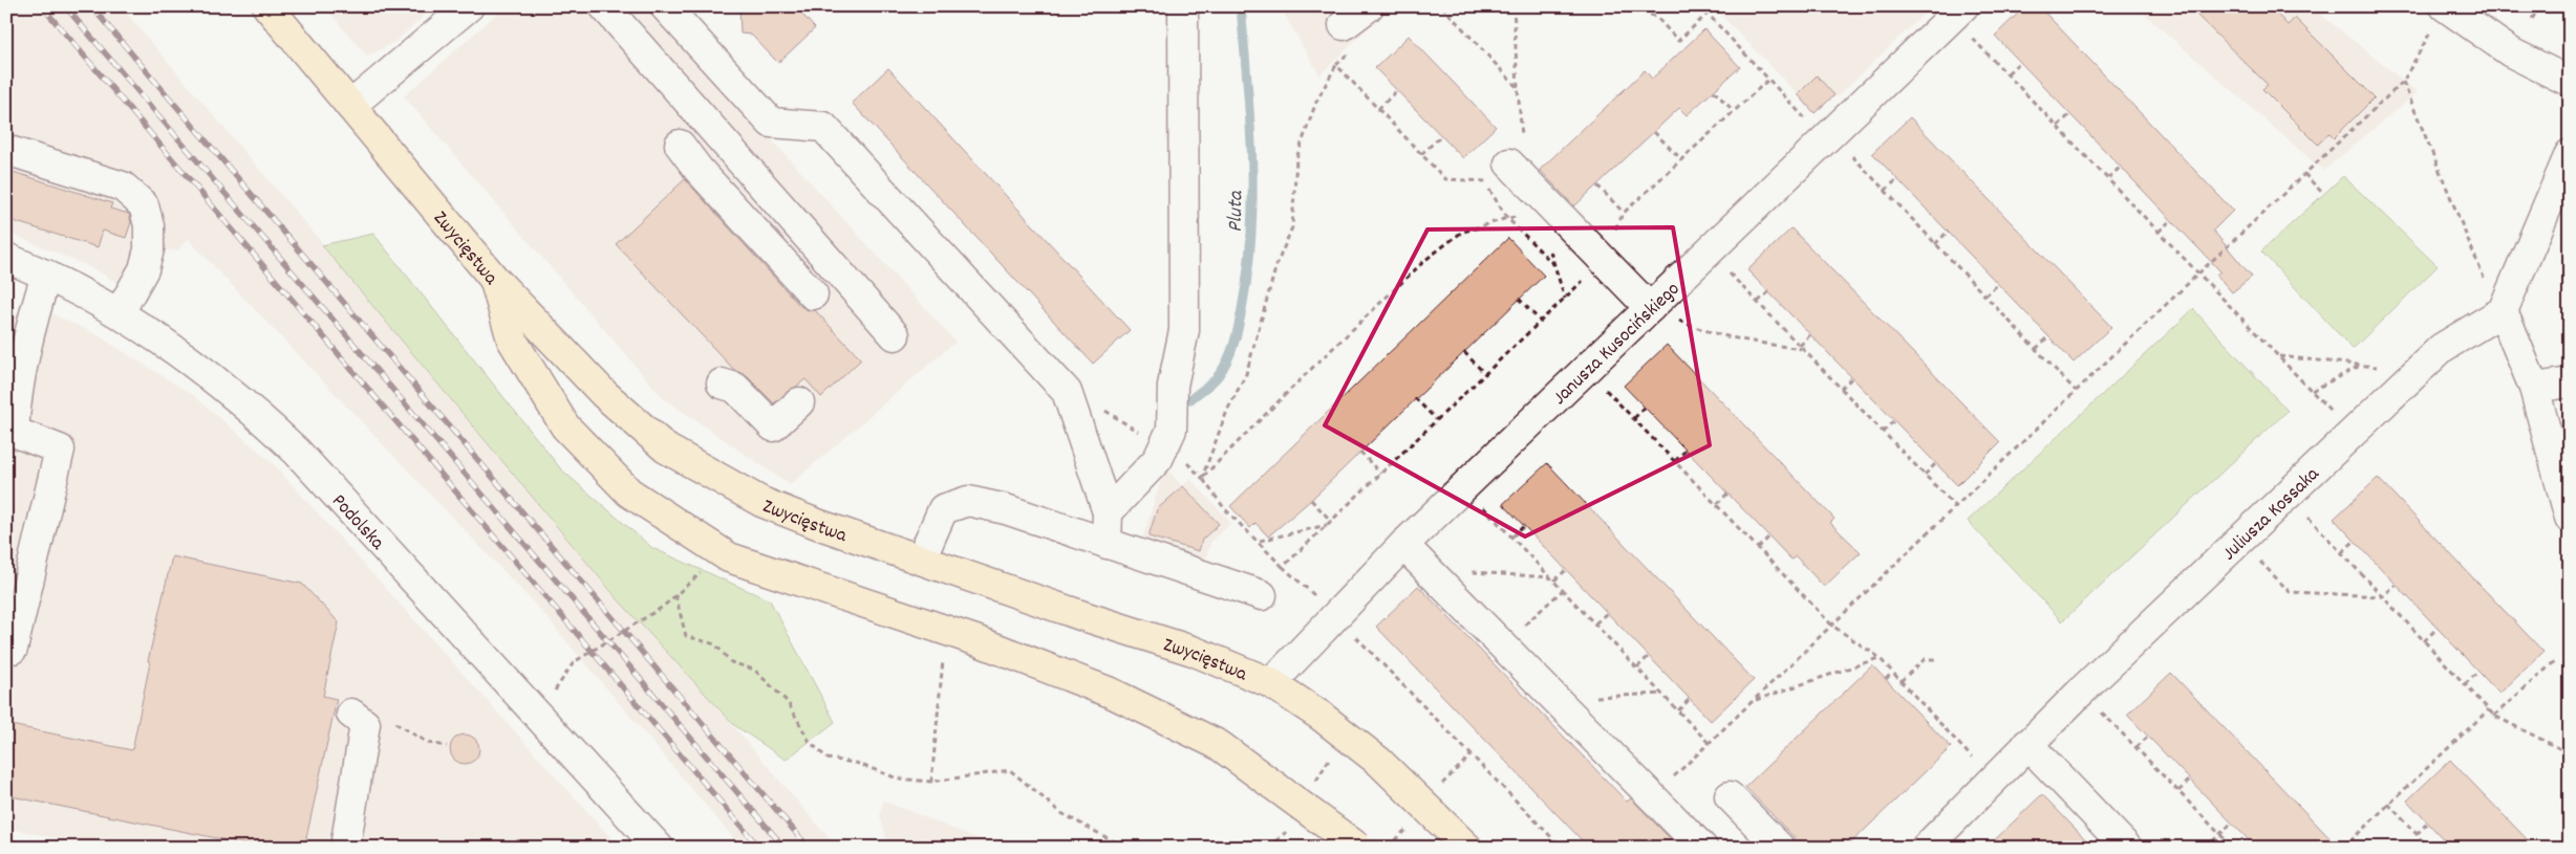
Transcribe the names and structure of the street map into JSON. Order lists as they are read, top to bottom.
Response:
{
  "streets": {
    "main road": ["Zwycięstwa"],
    "street": ["Janusza Kusocińskiego", "Juliusza Kossaka", "Podolska"]
  },
  "crossings": [
    ["Zwycięstwa", "Janusza Kusocińskiego"]
  ],
  "water": ["Pluta"]
}
